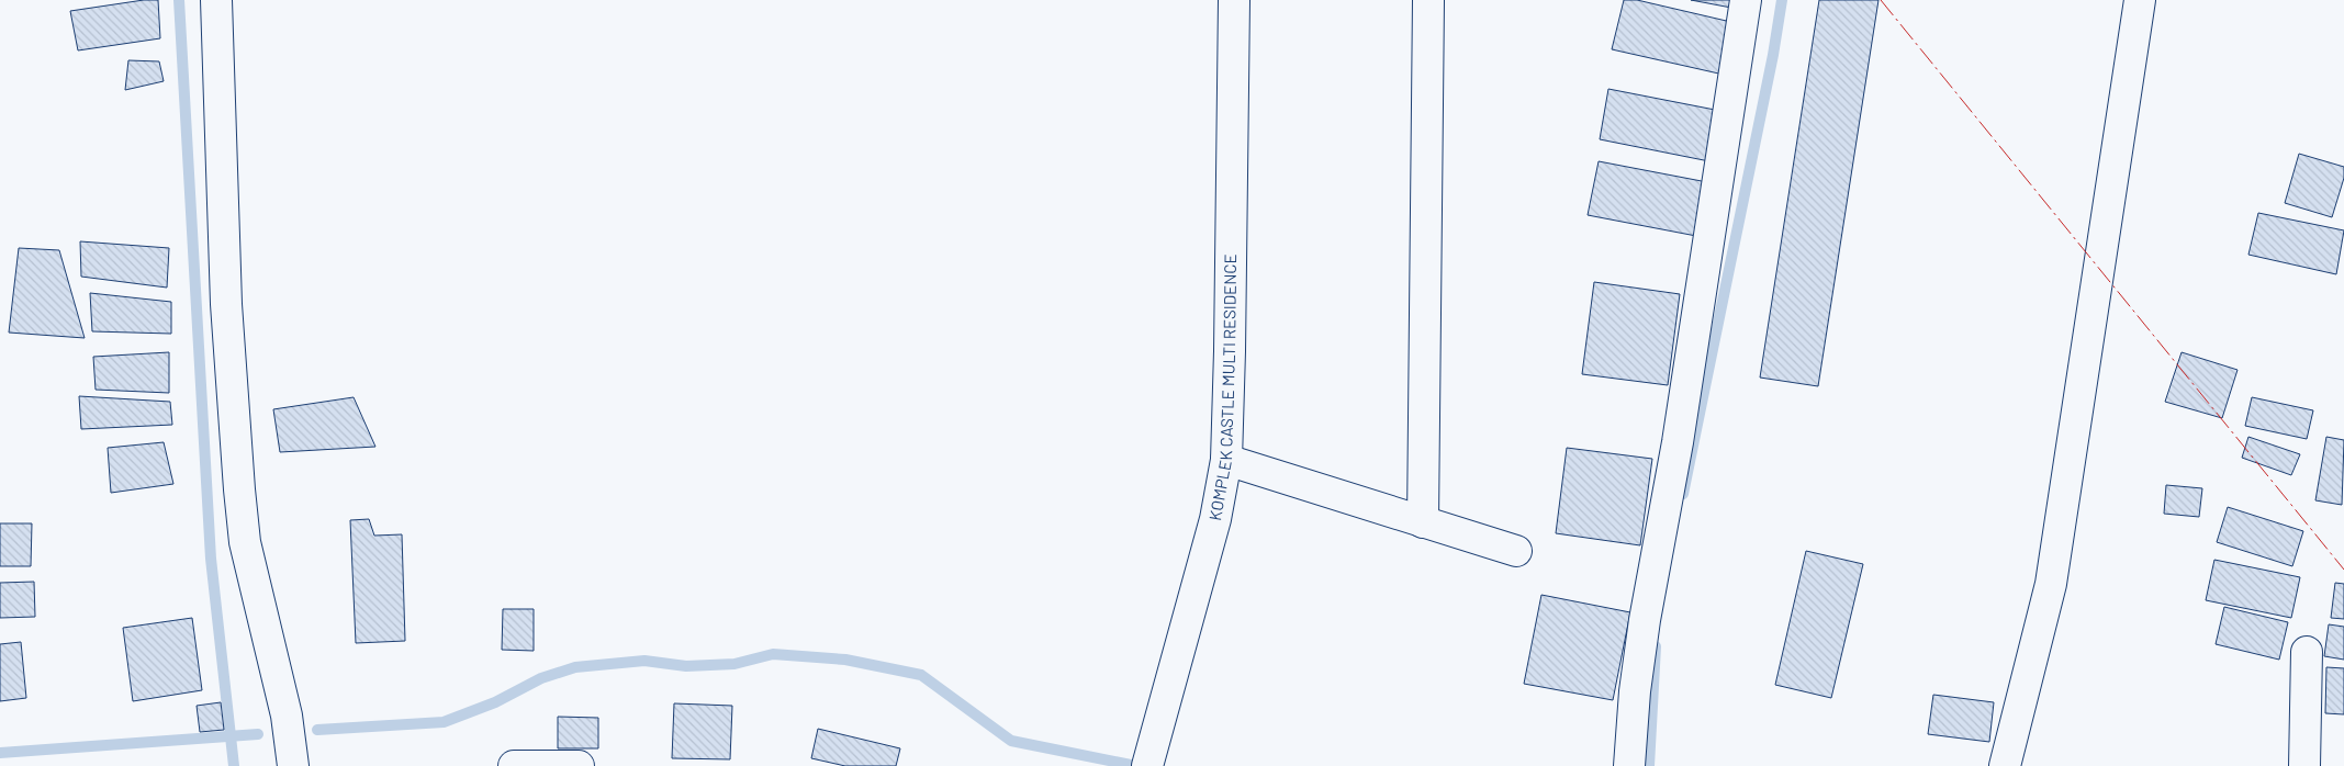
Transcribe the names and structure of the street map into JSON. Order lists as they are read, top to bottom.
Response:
{
  "streets": {
    "street": ["KOMPLEK CASTLE MULTI RESIDENCE"]
  }
}
